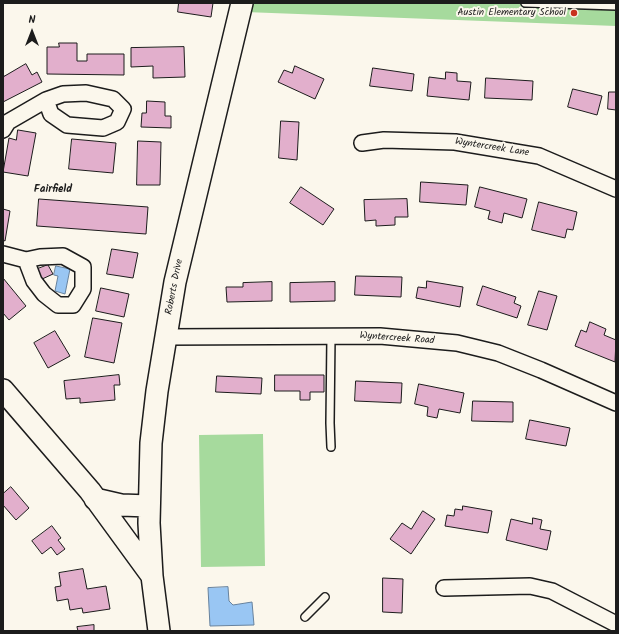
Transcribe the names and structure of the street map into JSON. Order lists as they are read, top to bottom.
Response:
{
  "streets": {
    "street": ["Wyntercreek Lane", "Roberts Drive", "Wyntercreek Road"]
  },
  "crossings": [
    ["Roberts Drive", "Wyntercreek Road"]
  ],
  "districts": ["Fairfield"],
  "places": ["Austin Elementary School"],
  "north": "top"
}
